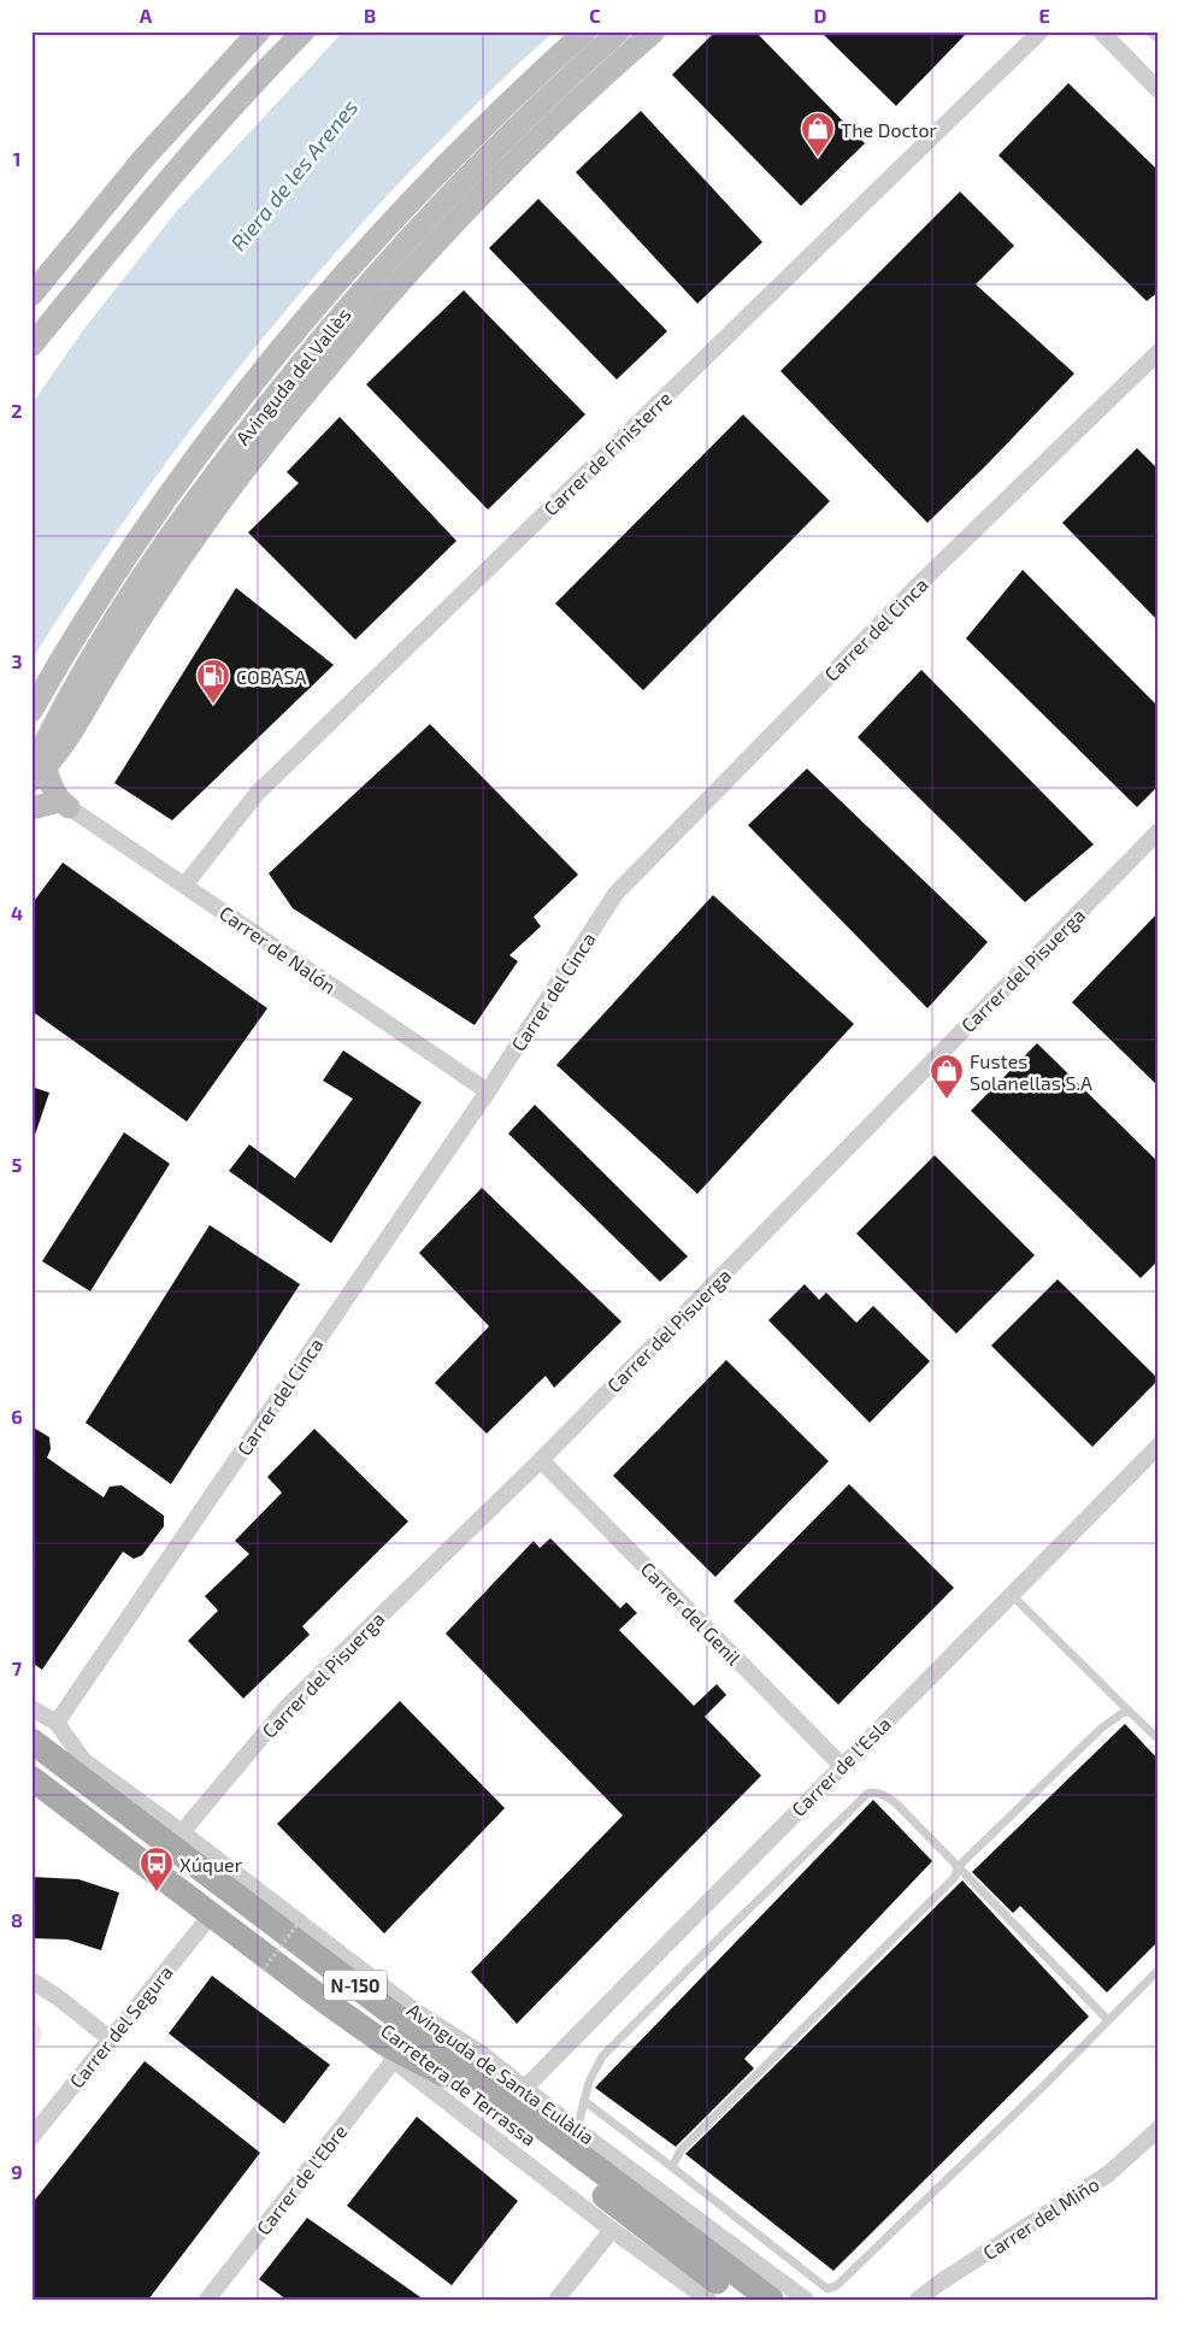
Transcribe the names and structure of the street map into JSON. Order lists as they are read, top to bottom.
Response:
{
  "streets": {
    "main road": ["Avinguda del Vallès", "N-150", "Carretera de Terrassa"],
    "street": [
      "Carrer de Finisterre",
      "Carrer del Cinca",
      "Carrer de Nalón",
      "Carrer del Pisuerga",
      "Carrer del Genil",
      "Carrer de l'Esla",
      "Carrer del Segura",
      "Avinguda de Santa Eulàlia",
      "Carrer de l'Ebre",
      "Carrer del Miño"
    ]
  },
  "crossings": [
    ["Carrer de Finisterre", "Carrer de Nalón"],
    ["Carrer del Cinca", "Carrer de Nalón"],
    ["Carrer del Cinca", "Avinguda de Santa Eulàlia"],
    ["Carrer del Pisuerga", "Carrer del Genil"],
    ["Carrer del Pisuerga", "Avinguda de Santa Eulàlia"],
    ["Carrer del Genil", "Carrer de l'Esla"],
    ["Carrer de l'Esla", "Avinguda de Santa Eulàlia"],
    ["Avinguda de Santa Eulàlia", "Carretera de Terrassa"]
  ],
  "water": ["Riera de les Arenes"],
  "places": {
    "shop": ["The Doctor", "Fustes Solanellas S.A"],
    "fuel station": ["COBASA"],
    "bus stop": ["Xúquer"]
  },
  "grid": {
    "columns": [
      "A",
      "B",
      "C",
      "D",
      "E"
    ],
    "rows": [
      "1",
      "2",
      "3",
      "4",
      "5",
      "6",
      "7",
      "8",
      "9"
    ]
  }
}
